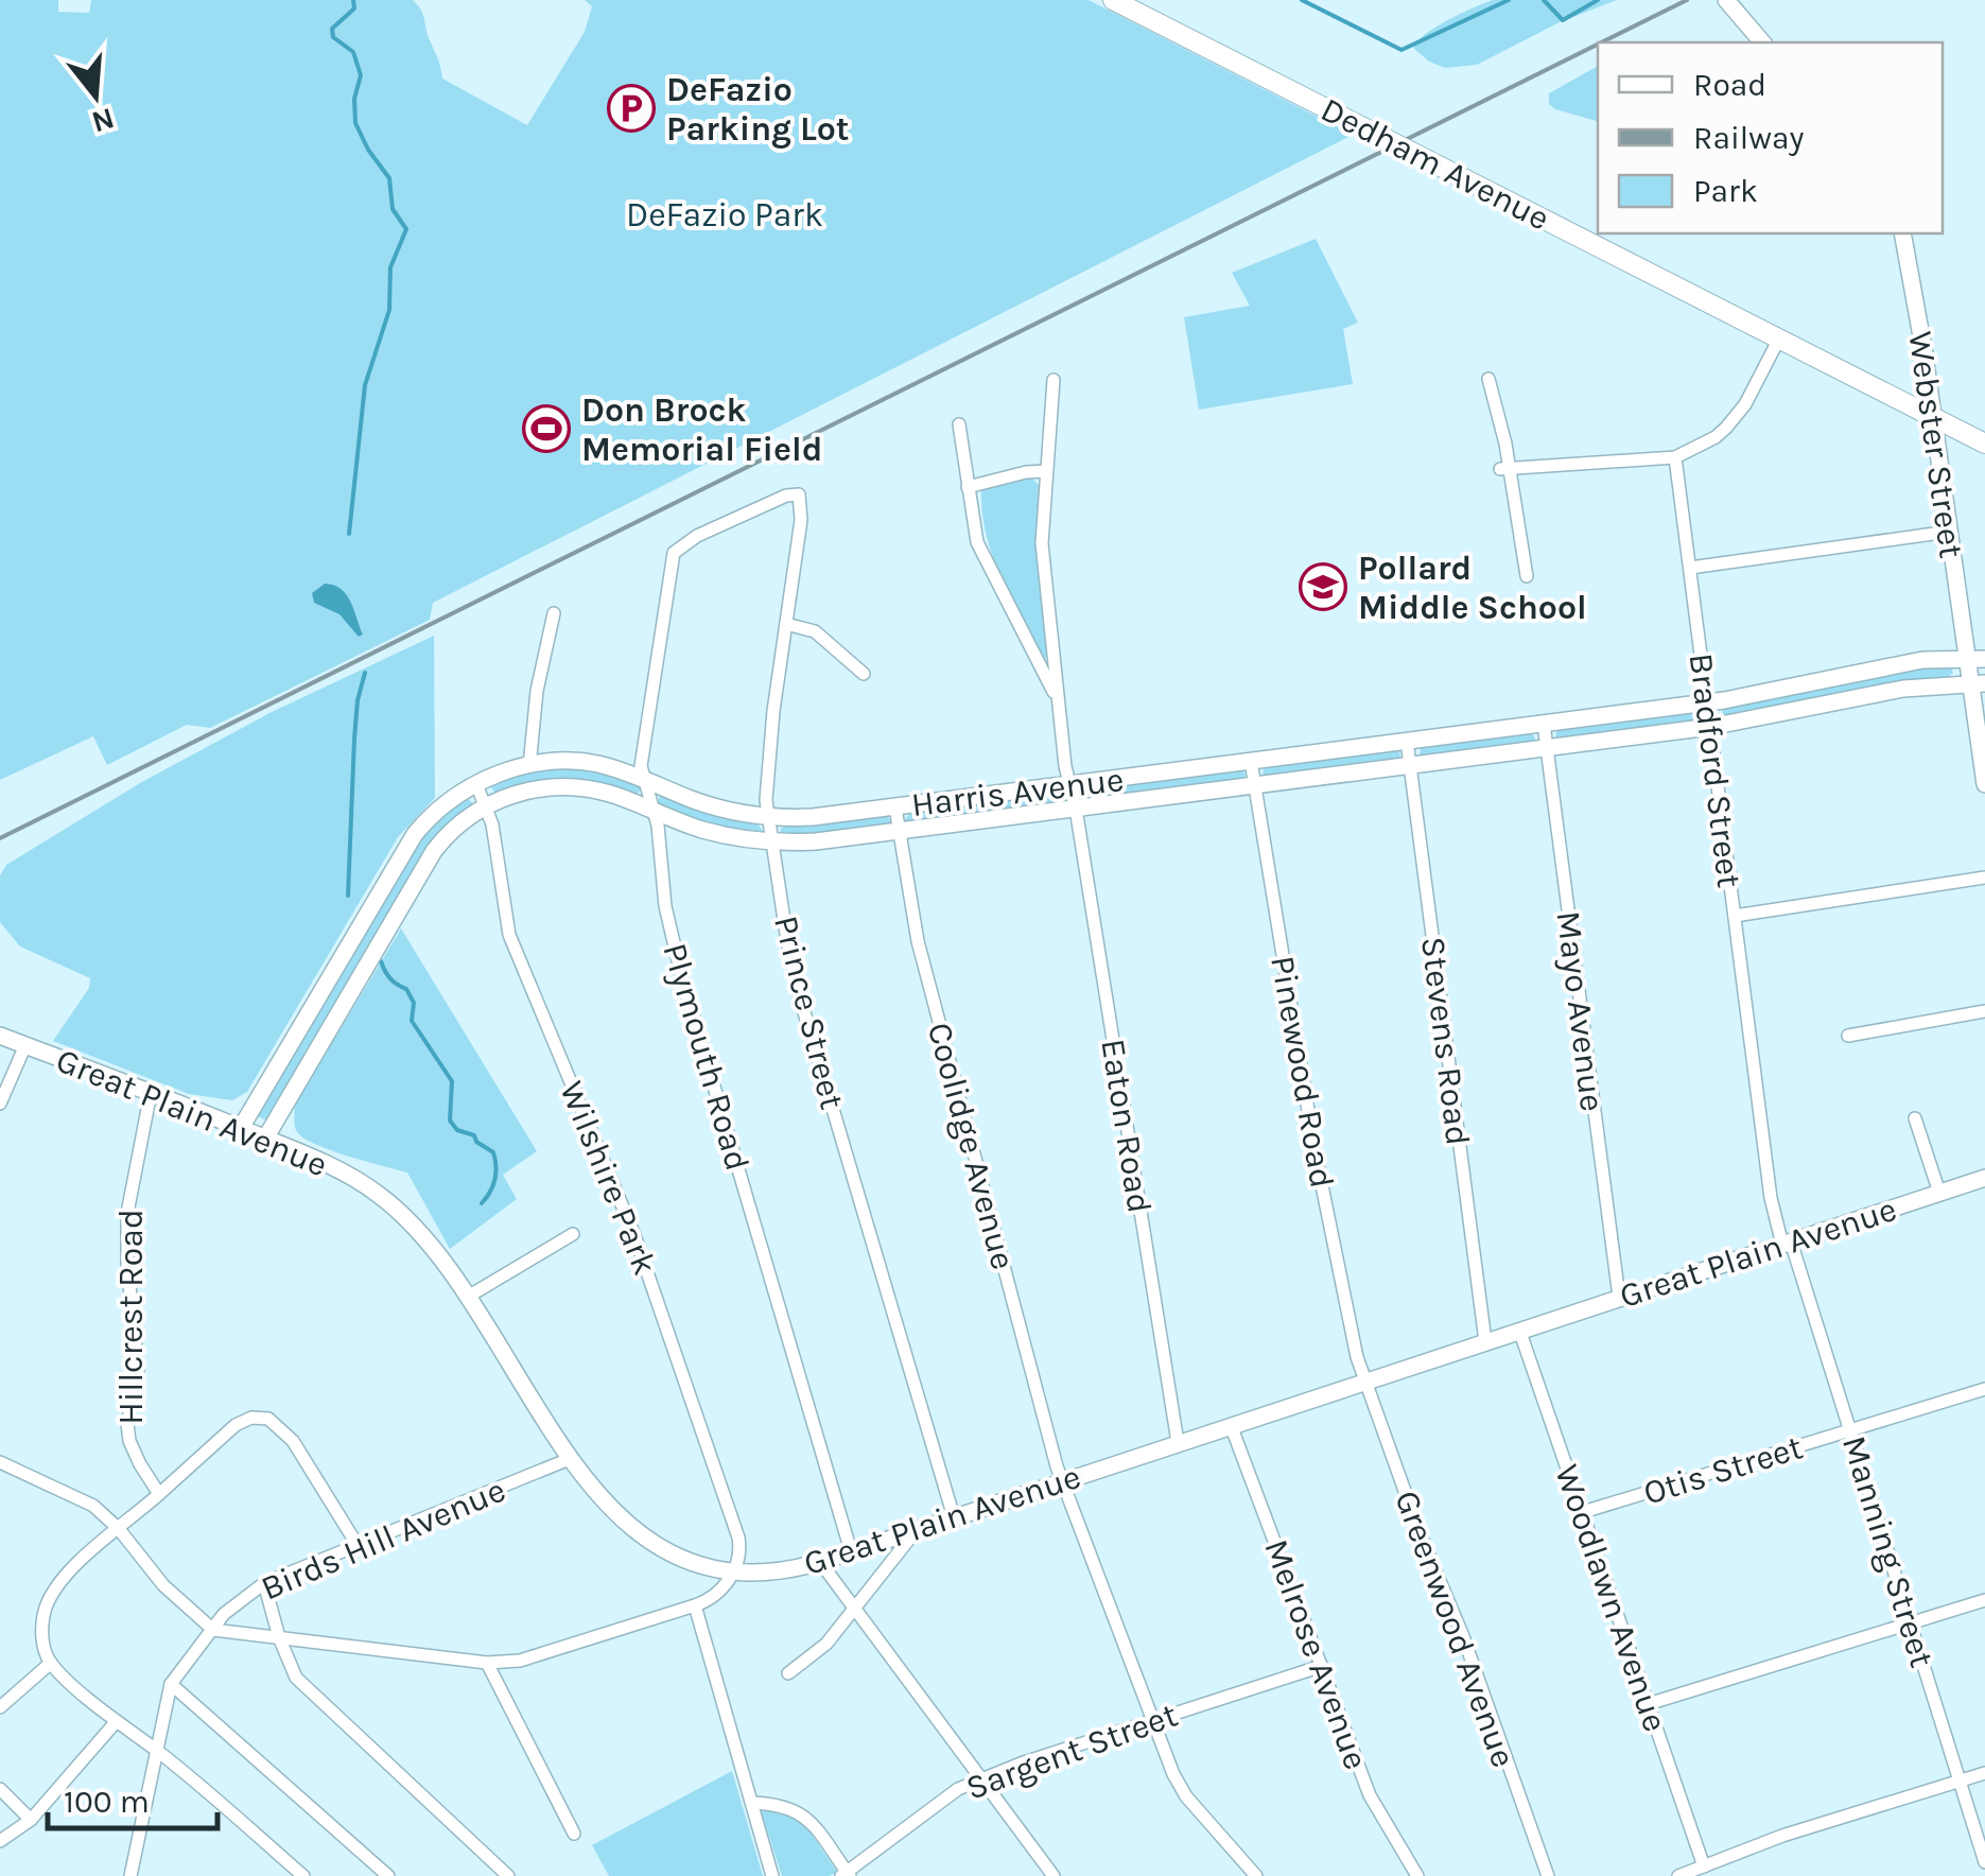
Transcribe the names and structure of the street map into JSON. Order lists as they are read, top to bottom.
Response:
{
  "streets": {
    "main road": ["Dedham Avenue"],
    "street": [
      "Webster Street",
      "Bradford Street",
      "Harris Avenue",
      "Mayo Avenue",
      "Prince Street",
      "Stevens Road",
      "Plymouth Road",
      "Pinewood Road",
      "Great Plain Avenue",
      "Eaton Road",
      "Coolidge Avenue",
      "Wilshire Park",
      "Hillcrest Road",
      "Otis Street",
      "Birds Hill Avenue",
      "Manning Street",
      "Woodlawn Avenue",
      "Greenwood Avenue",
      "Melrose Avenue",
      "Sargent Street"
    ]
  },
  "crossings": [
    ["Dedham Avenue", "Webster Street"],
    ["Webster Street", "Harris Avenue"],
    ["Bradford Street", "Harris Avenue"],
    ["Bradford Street", "Great Plain Avenue"],
    ["Bradford Street", "Manning Street"],
    ["Harris Avenue", "Mayo Avenue"],
    ["Harris Avenue", "Prince Street"],
    ["Harris Avenue", "Stevens Road"],
    ["Harris Avenue", "Plymouth Road"],
    ["Harris Avenue", "Pinewood Road"],
    ["Harris Avenue", "Great Plain Avenue"],
    ["Harris Avenue", "Eaton Road"],
    ["Harris Avenue", "Coolidge Avenue"],
    ["Harris Avenue", "Wilshire Park"],
    ["Mayo Avenue", "Great Plain Avenue"],
    ["Prince Street", "Plymouth Road"],
    ["Prince Street", "Great Plain Avenue"],
    ["Stevens Road", "Great Plain Avenue"],
    ["Plymouth Road", "Great Plain Avenue"],
    ["Pinewood Road", "Great Plain Avenue"],
    ["Pinewood Road", "Greenwood Avenue"],
    ["Great Plain Avenue", "Eaton Road"],
    ["Great Plain Avenue", "Coolidge Avenue"],
    ["Great Plain Avenue", "Wilshire Park"],
    ["Great Plain Avenue", "Hillcrest Road"],
    ["Great Plain Avenue", "Birds Hill Avenue"],
    ["Great Plain Avenue", "Manning Street"],
    ["Great Plain Avenue", "Woodlawn Avenue"],
    ["Great Plain Avenue", "Greenwood Avenue"],
    ["Great Plain Avenue", "Melrose Avenue"],
    ["Coolidge Avenue", "Sargent Street"],
    ["Otis Street", "Manning Street"],
    ["Otis Street", "Woodlawn Avenue"],
    ["Melrose Avenue", "Sargent Street"]
  ],
  "parks": ["DeFazio Park"],
  "places": {
    "parking": ["DeFazio Parking Lot"],
    "sports": ["Don Brock Memorial Field"],
    "school or university": ["Pollard Middle School"]
  },
  "legend": ["Road", "Railway", "Park"],
  "scale_bar": "100 m",
  "north": "bottom"
}
